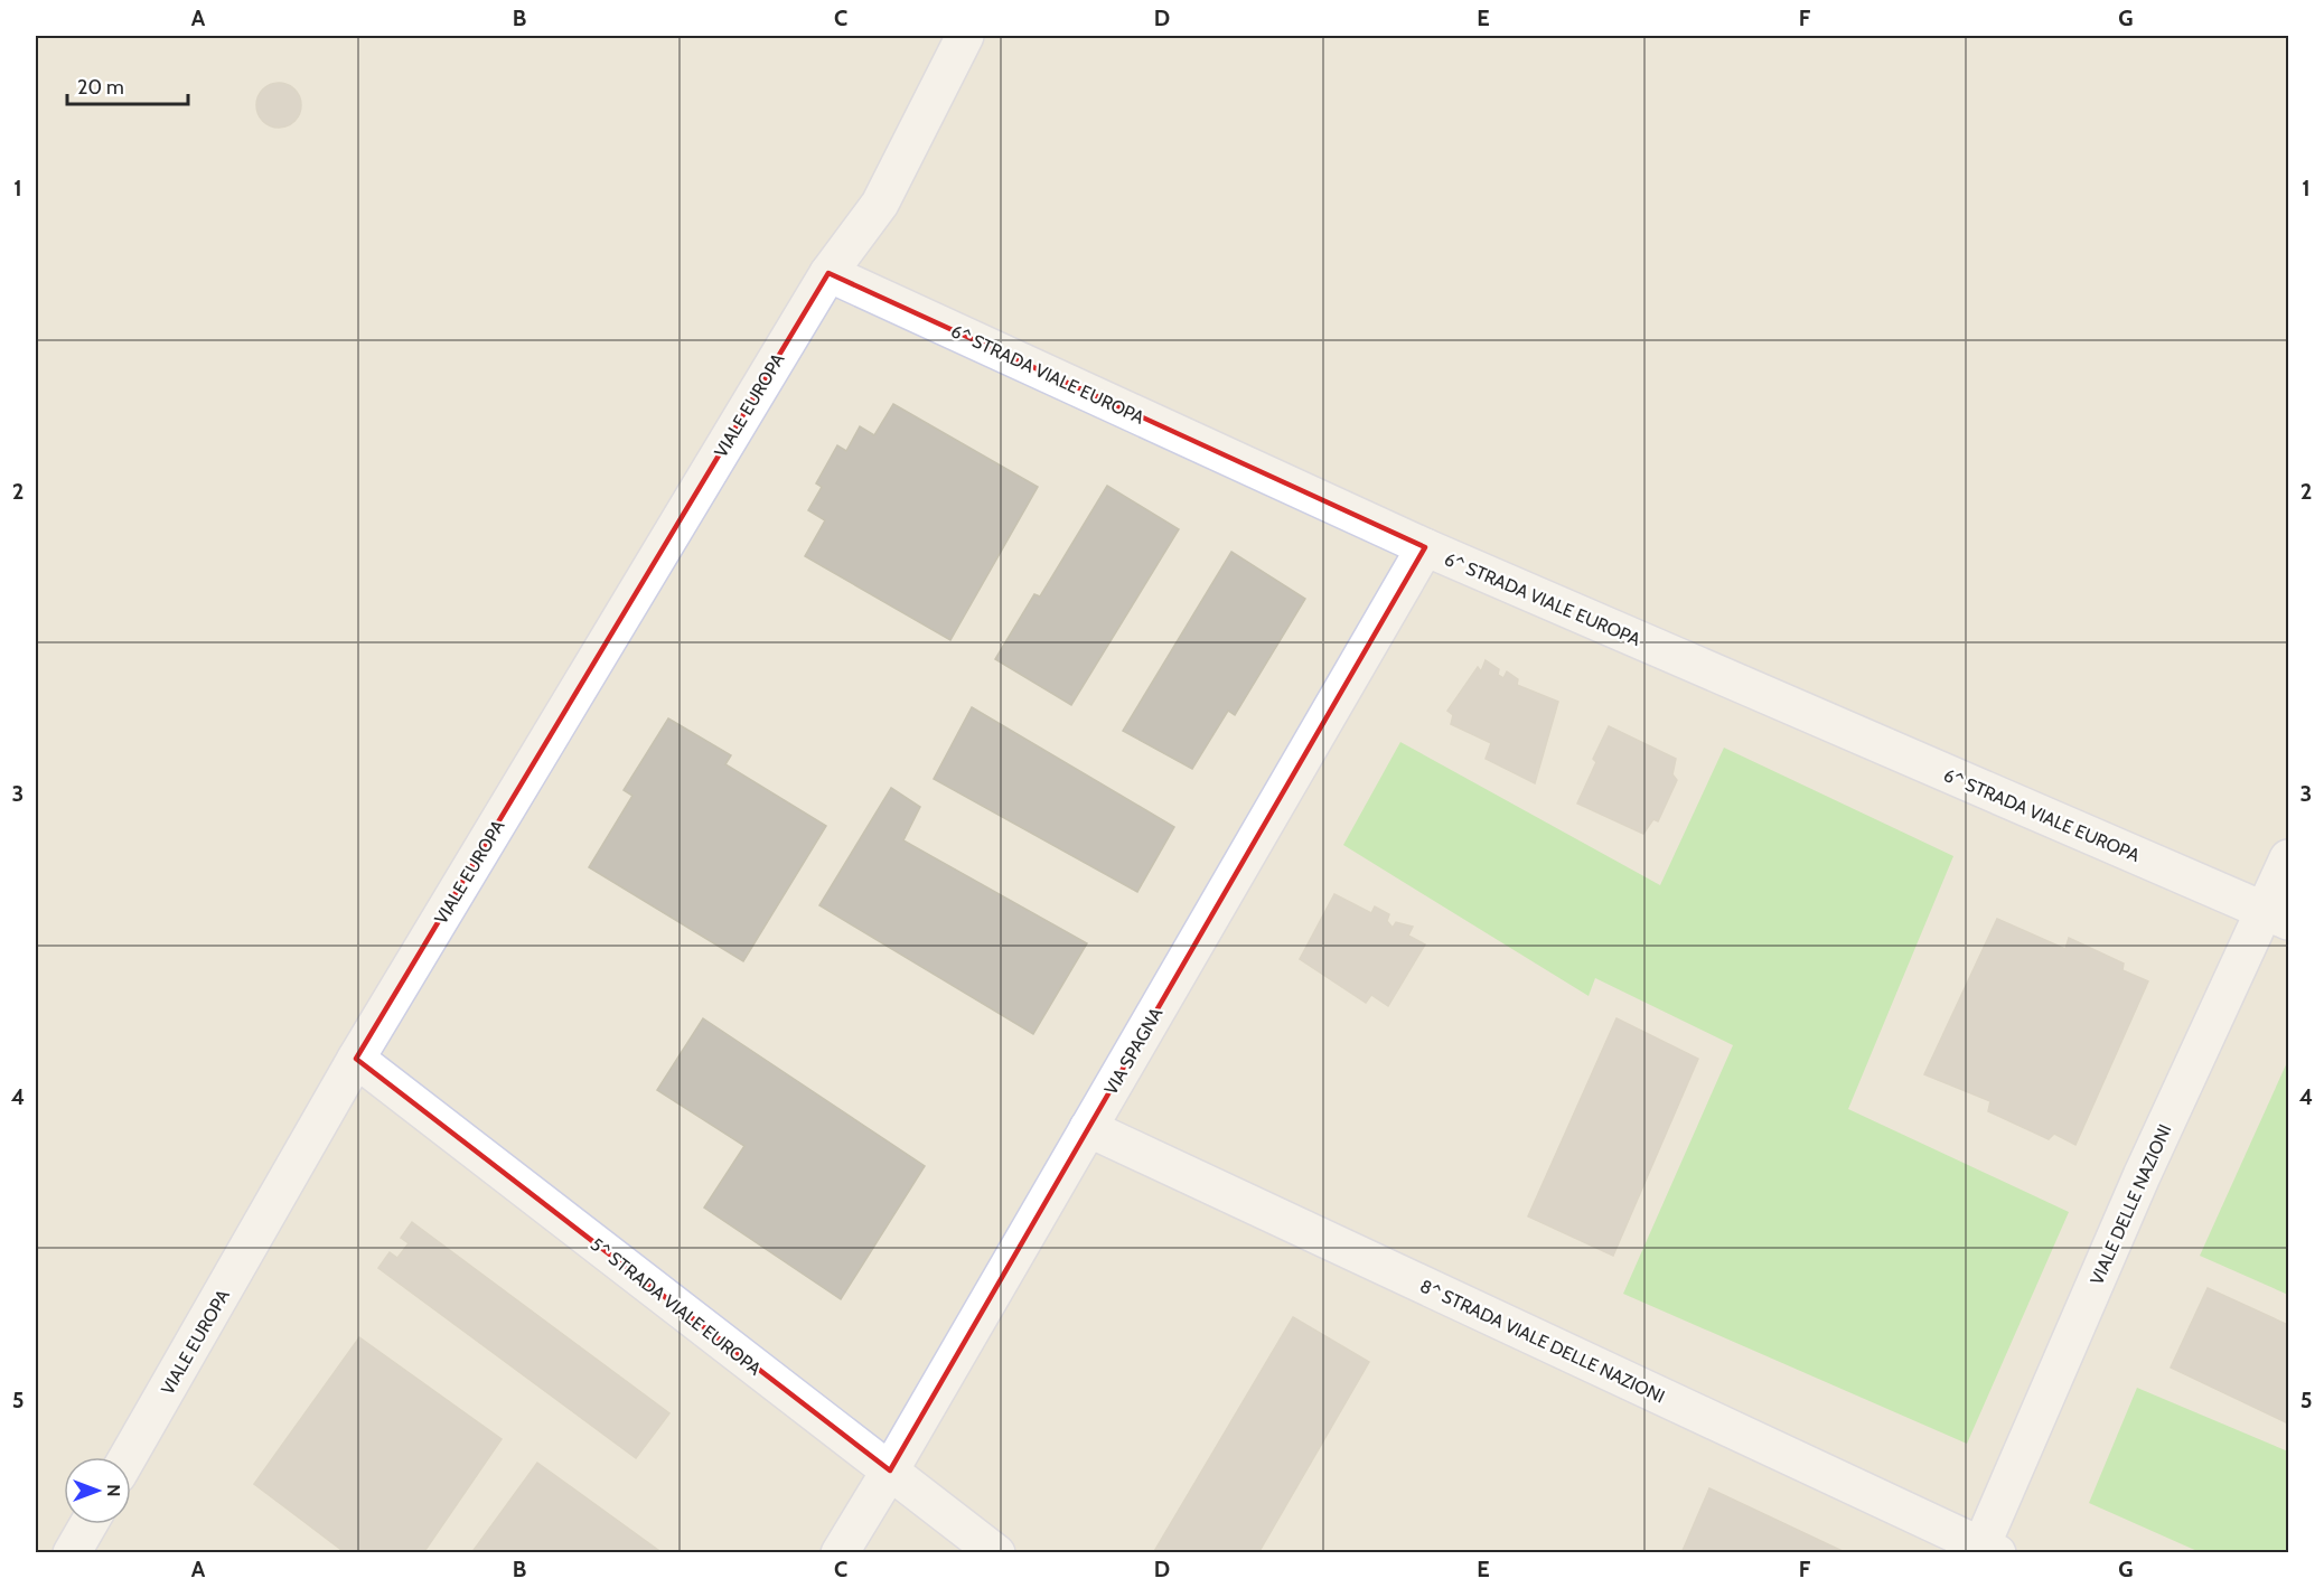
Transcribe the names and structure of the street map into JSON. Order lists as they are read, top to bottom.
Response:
{
  "streets": {
    "street": [
      "6^ STRADA VIALE EUROPA",
      "VIALE EUROPA",
      "VIA SPAGNA",
      "VIALE DELLE NAZIONI",
      "5^ STRADA VIALE EUROPA",
      "8^ STRADA VIALE DELLE NAZIONI"
    ]
  },
  "crossings": [
    ["6^ STRADA VIALE EUROPA", "VIALE EUROPA"],
    ["6^ STRADA VIALE EUROPA", "VIA SPAGNA"],
    ["6^ STRADA VIALE EUROPA", "VIALE DELLE NAZIONI"],
    ["VIALE EUROPA", "5^ STRADA VIALE EUROPA"],
    ["VIA SPAGNA", "5^ STRADA VIALE EUROPA"],
    ["VIA SPAGNA", "8^ STRADA VIALE DELLE NAZIONI"],
    ["VIALE DELLE NAZIONI", "8^ STRADA VIALE DELLE NAZIONI"]
  ],
  "scale_bar": "20 m",
  "north": "right",
  "grid": {
    "columns": [
      "A",
      "B",
      "C",
      "D",
      "E",
      "F",
      "G"
    ],
    "rows": [
      "1",
      "2",
      "3",
      "4",
      "5"
    ]
  }
}
